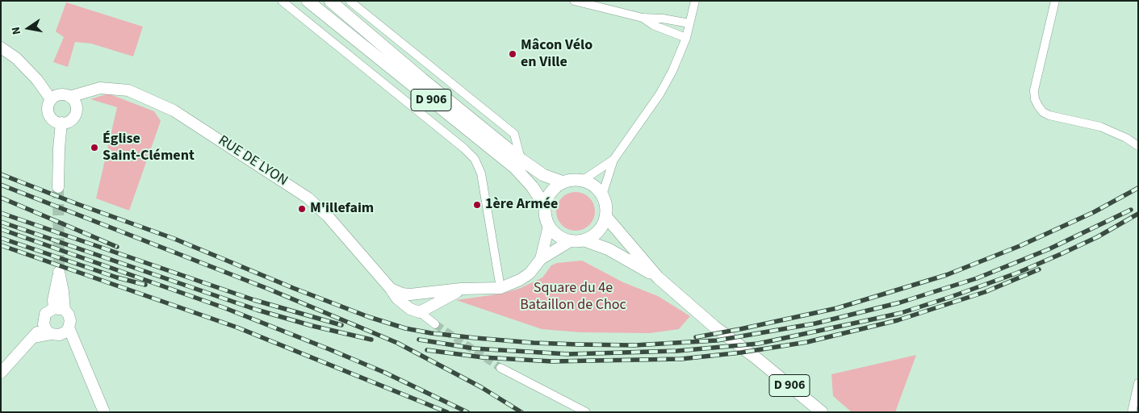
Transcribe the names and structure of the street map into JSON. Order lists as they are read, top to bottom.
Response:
{
  "streets": {
    "main road": ["D 906", "RUE DE LYON"]
  },
  "parks": ["Square du 4e Bataillon de Choc"],
  "places": [
    "Mâcon Vélo en Ville",
    "Église Saint-Clément",
    "1ère Armée",
    "M'illefaim"
  ],
  "north": "left"
}
